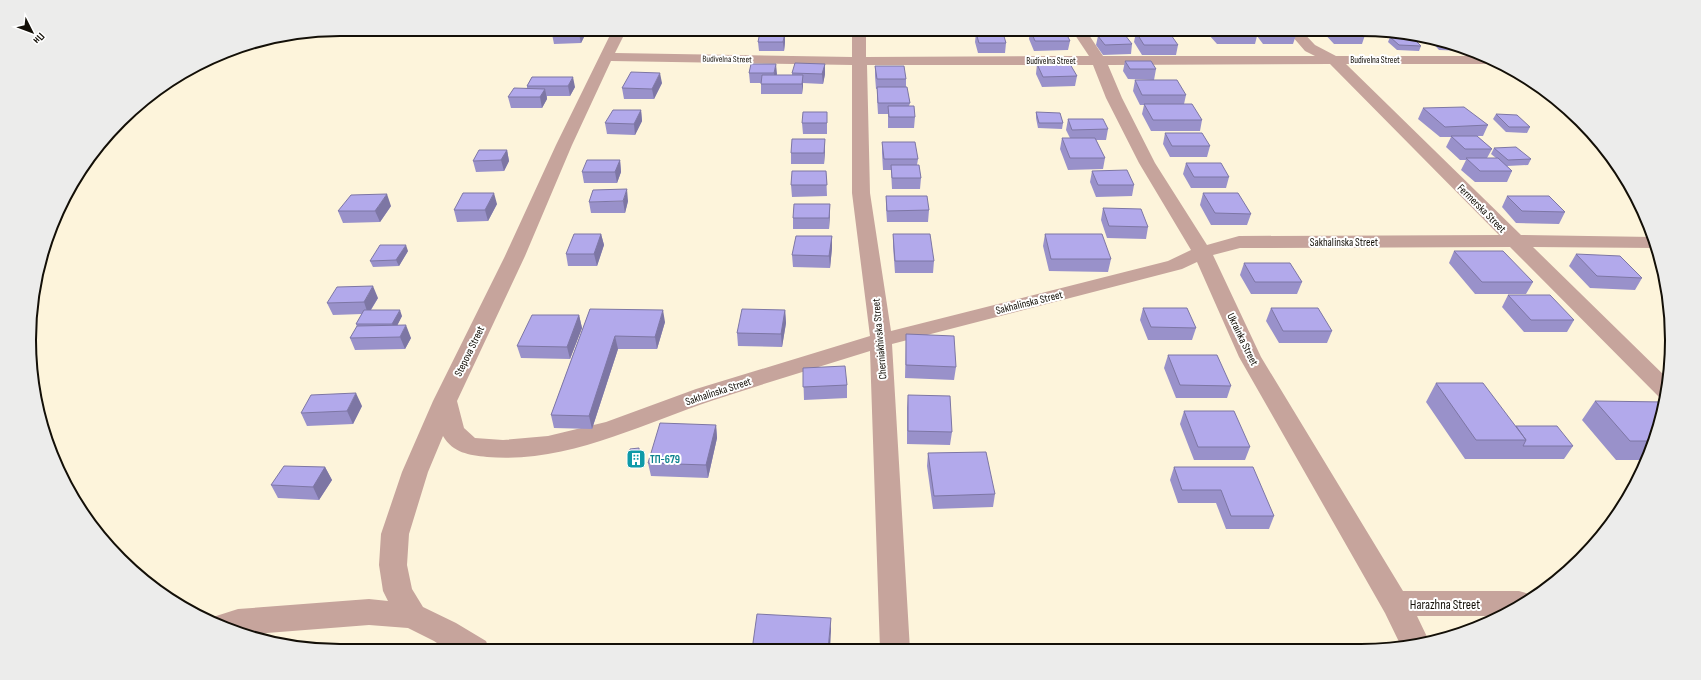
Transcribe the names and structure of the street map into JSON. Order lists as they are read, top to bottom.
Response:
{
  "streets": {
    "street": [
      "Budivelna Street",
      "Fermerska Street",
      "Sakhalinska Street",
      "Cherniakhivska Street",
      "Ukrainka Street",
      "Stepova Street",
      "Harazhna Street"
    ]
  },
  "crossings": [
    ["Budivelna Street", "Fermerska Street"],
    ["Budivelna Street", "Cherniakhivska Street"],
    ["Budivelna Street", "Ukrainka Street"],
    ["Budivelna Street", "Stepova Street"],
    ["Fermerska Street", "Sakhalinska Street"],
    ["Sakhalinska Street", "Cherniakhivska Street"],
    ["Sakhalinska Street", "Ukrainka Street"],
    ["Sakhalinska Street", "Stepova Street"],
    ["Ukrainka Street", "Harazhna Street"]
  ],
  "places": {
    "building": ["ТП-679"]
  },
  "north": "bottom right"
}
